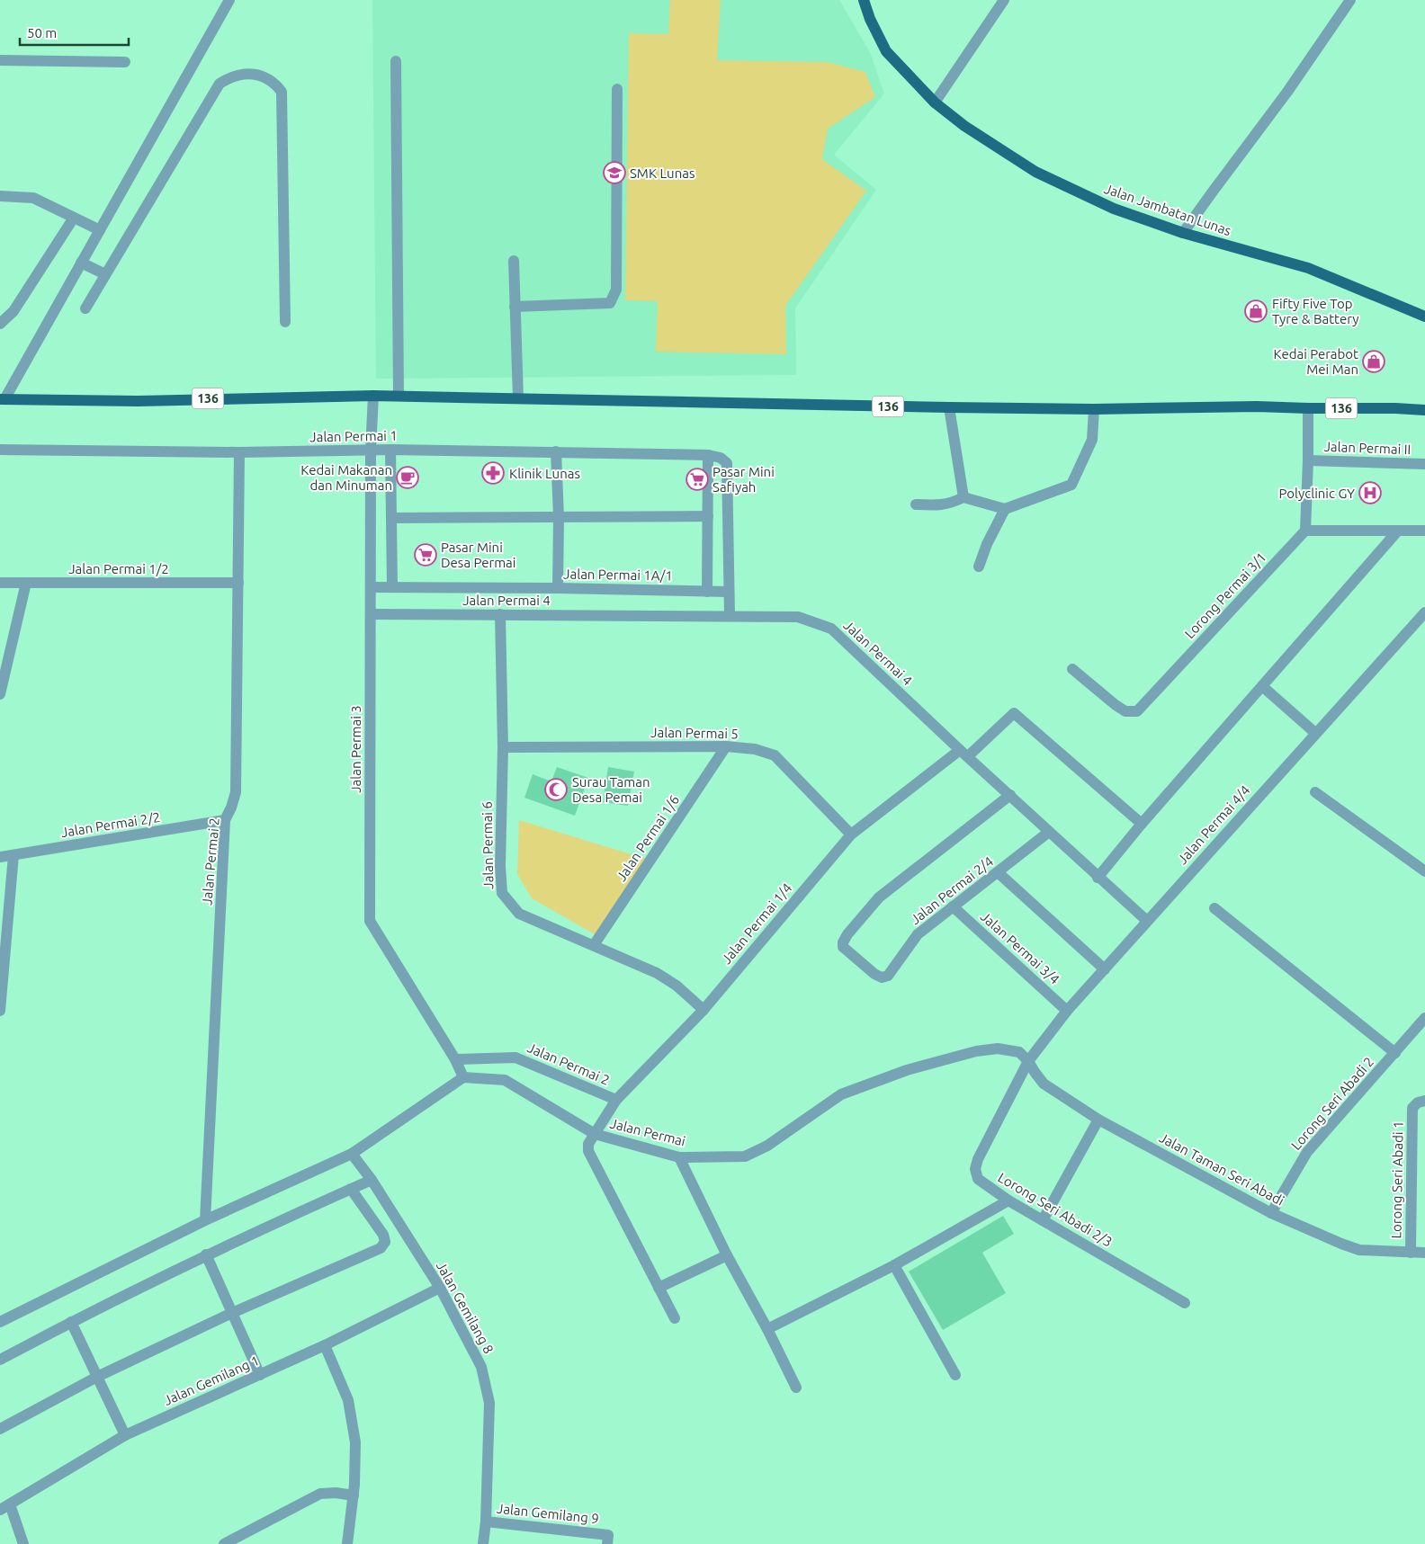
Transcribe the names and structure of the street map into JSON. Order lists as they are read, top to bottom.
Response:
{
  "streets": {
    "main road": ["Jalan Jambatan Lunas", "136"],
    "street": [
      "Jalan Permai 1",
      "Jalan Permai II",
      "Jalan Permai 1/2",
      "Jalan Permai 1A/1",
      "Lorong Permai 3/1",
      "Jalan Permai 4",
      "Jalan Permai 5",
      "Jalan Permai 3",
      "Jalan Permai 2/2",
      "Jalan Permai 4/4",
      "Jalan Permai 1/6",
      "Jalan Permai 6",
      "Jalan Permai 2",
      "Jalan Permai 2/4",
      "Jalan Permai 1/4",
      "Jalan Permai 3/4",
      "Lorong Seri Abadi 2",
      "Jalan Permai",
      "Jalan Taman Seri Abadi",
      "Lorong Seri Abadi 1",
      "Lorong Seri Abadi 2/3",
      "Jalan Gemilang 8",
      "Jalan Gemilang 1",
      "Jalan Gemilang 9"
    ]
  },
  "crossings": [
    ["136", "Jalan Permai 3"],
    ["Jalan Permai 1", "Jalan Permai 3"],
    ["Jalan Permai 1", "Jalan Permai 2"],
    ["Jalan Permai 1/2", "Jalan Permai 2"],
    ["Jalan Permai 1A/1", "Jalan Permai 3"],
    ["Jalan Permai 4", "Jalan Permai 3"],
    ["Jalan Permai 4", "Jalan Permai 4/4"],
    ["Jalan Permai 4", "Jalan Permai 6"],
    ["Jalan Permai 4", "Jalan Permai 2/4"],
    ["Jalan Permai 4", "Jalan Permai 1/4"],
    ["Jalan Permai 5", "Jalan Permai 1/6"],
    ["Jalan Permai 5", "Jalan Permai 6"],
    ["Jalan Permai 5", "Jalan Permai 1/4"],
    ["Jalan Permai 3", "Jalan Permai 2"],
    ["Jalan Permai 3", "Jalan Permai"],
    ["Jalan Permai 2/2", "Jalan Permai 2"],
    ["Jalan Permai 4/4", "Jalan Permai 3/4"],
    ["Jalan Permai 4/4", "Jalan Permai"],
    ["Jalan Permai 4/4", "Jalan Taman Seri Abadi"],
    ["Jalan Permai 4/4", "Lorong Seri Abadi 2/3"],
    ["Jalan Permai 1/6", "Jalan Permai 6"],
    ["Jalan Permai 6", "Jalan Permai 1/4"],
    ["Jalan Permai 2", "Jalan Permai 1/4"],
    ["Jalan Permai 2/4", "Jalan Permai 3/4"],
    ["Jalan Permai 1/4", "Jalan Permai"],
    ["Lorong Seri Abadi 2", "Jalan Taman Seri Abadi"],
    ["Jalan Permai", "Jalan Taman Seri Abadi"],
    ["Jalan Permai", "Lorong Seri Abadi 2/3"],
    ["Jalan Taman Seri Abadi", "Lorong Seri Abadi 1"],
    ["Jalan Taman Seri Abadi", "Lorong Seri Abadi 2/3"],
    ["Jalan Gemilang 8", "Jalan Gemilang 1"],
    ["Jalan Gemilang 8", "Jalan Gemilang 9"]
  ],
  "places": {
    "school or university": ["SMK Lunas"],
    "shop": ["Fifty Five Top Tyre & Battery", "Kedai Perabot Mei Man"],
    "pharmacy": ["Klinik Lunas"],
    "cafe": ["Kedai Makanan dan Minuman"],
    "supermarket": ["Pasar Mini Safiyah", "Pasar Mini Desa Permai"],
    "hospital": ["Polyclinic GY"],
    "mosque": ["Surau Taman Desa Pemai"]
  },
  "scale_bar": "50 m"
}
